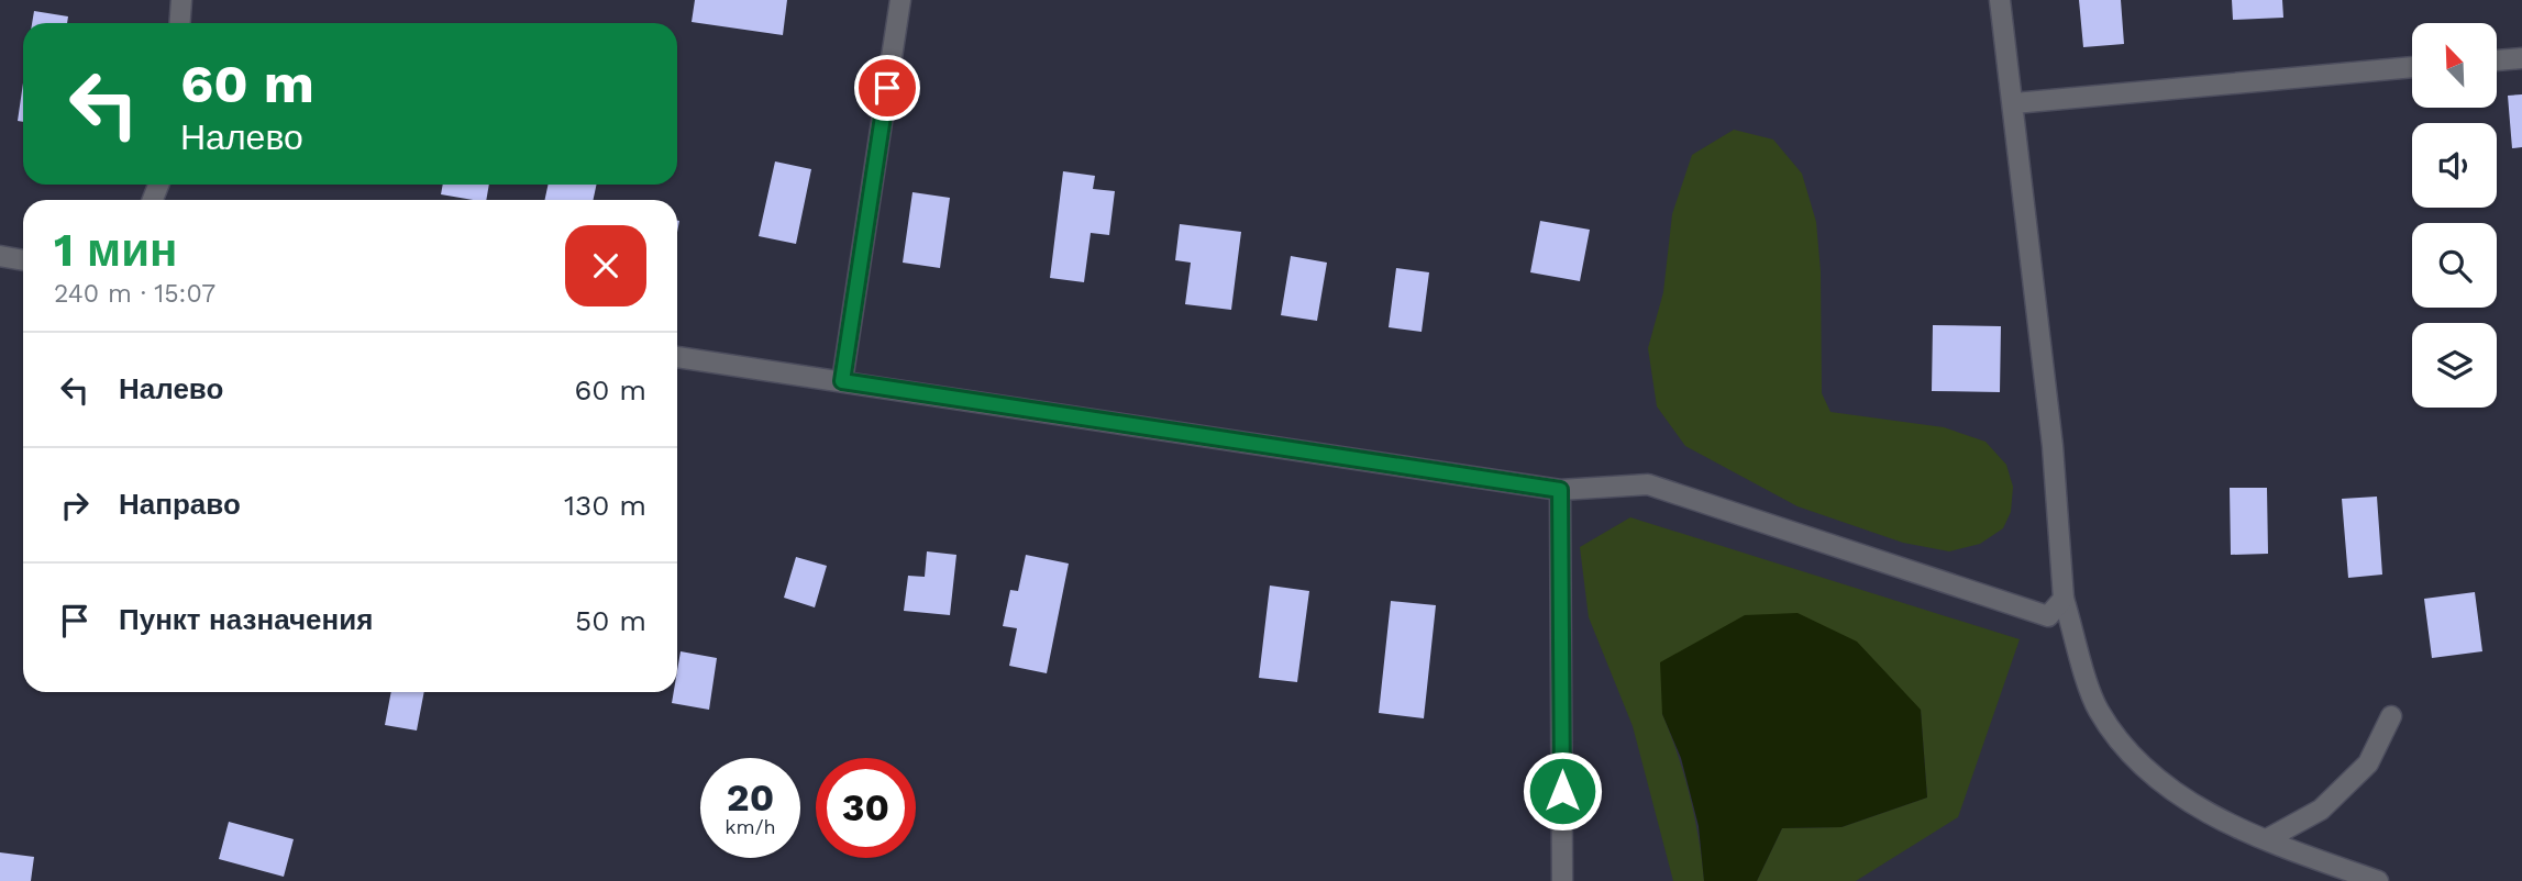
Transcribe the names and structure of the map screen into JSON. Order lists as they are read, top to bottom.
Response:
{
  "north": "top left",
  "page": {
    "turn": ["60 m", "Налево"],
    "heading": ["1 мин", "240 m · 15:07"],
    "list": [
      {
        "name": "Налево",
        "value": "60 m"
      },
      {
        "name": "Направо",
        "value": "130 m"
      },
      {
        "name": "Пункт назначения",
        "value": "50 m"
      }
    ],
    "speed": "20 km/h",
    "limit": "30"
  }
}
